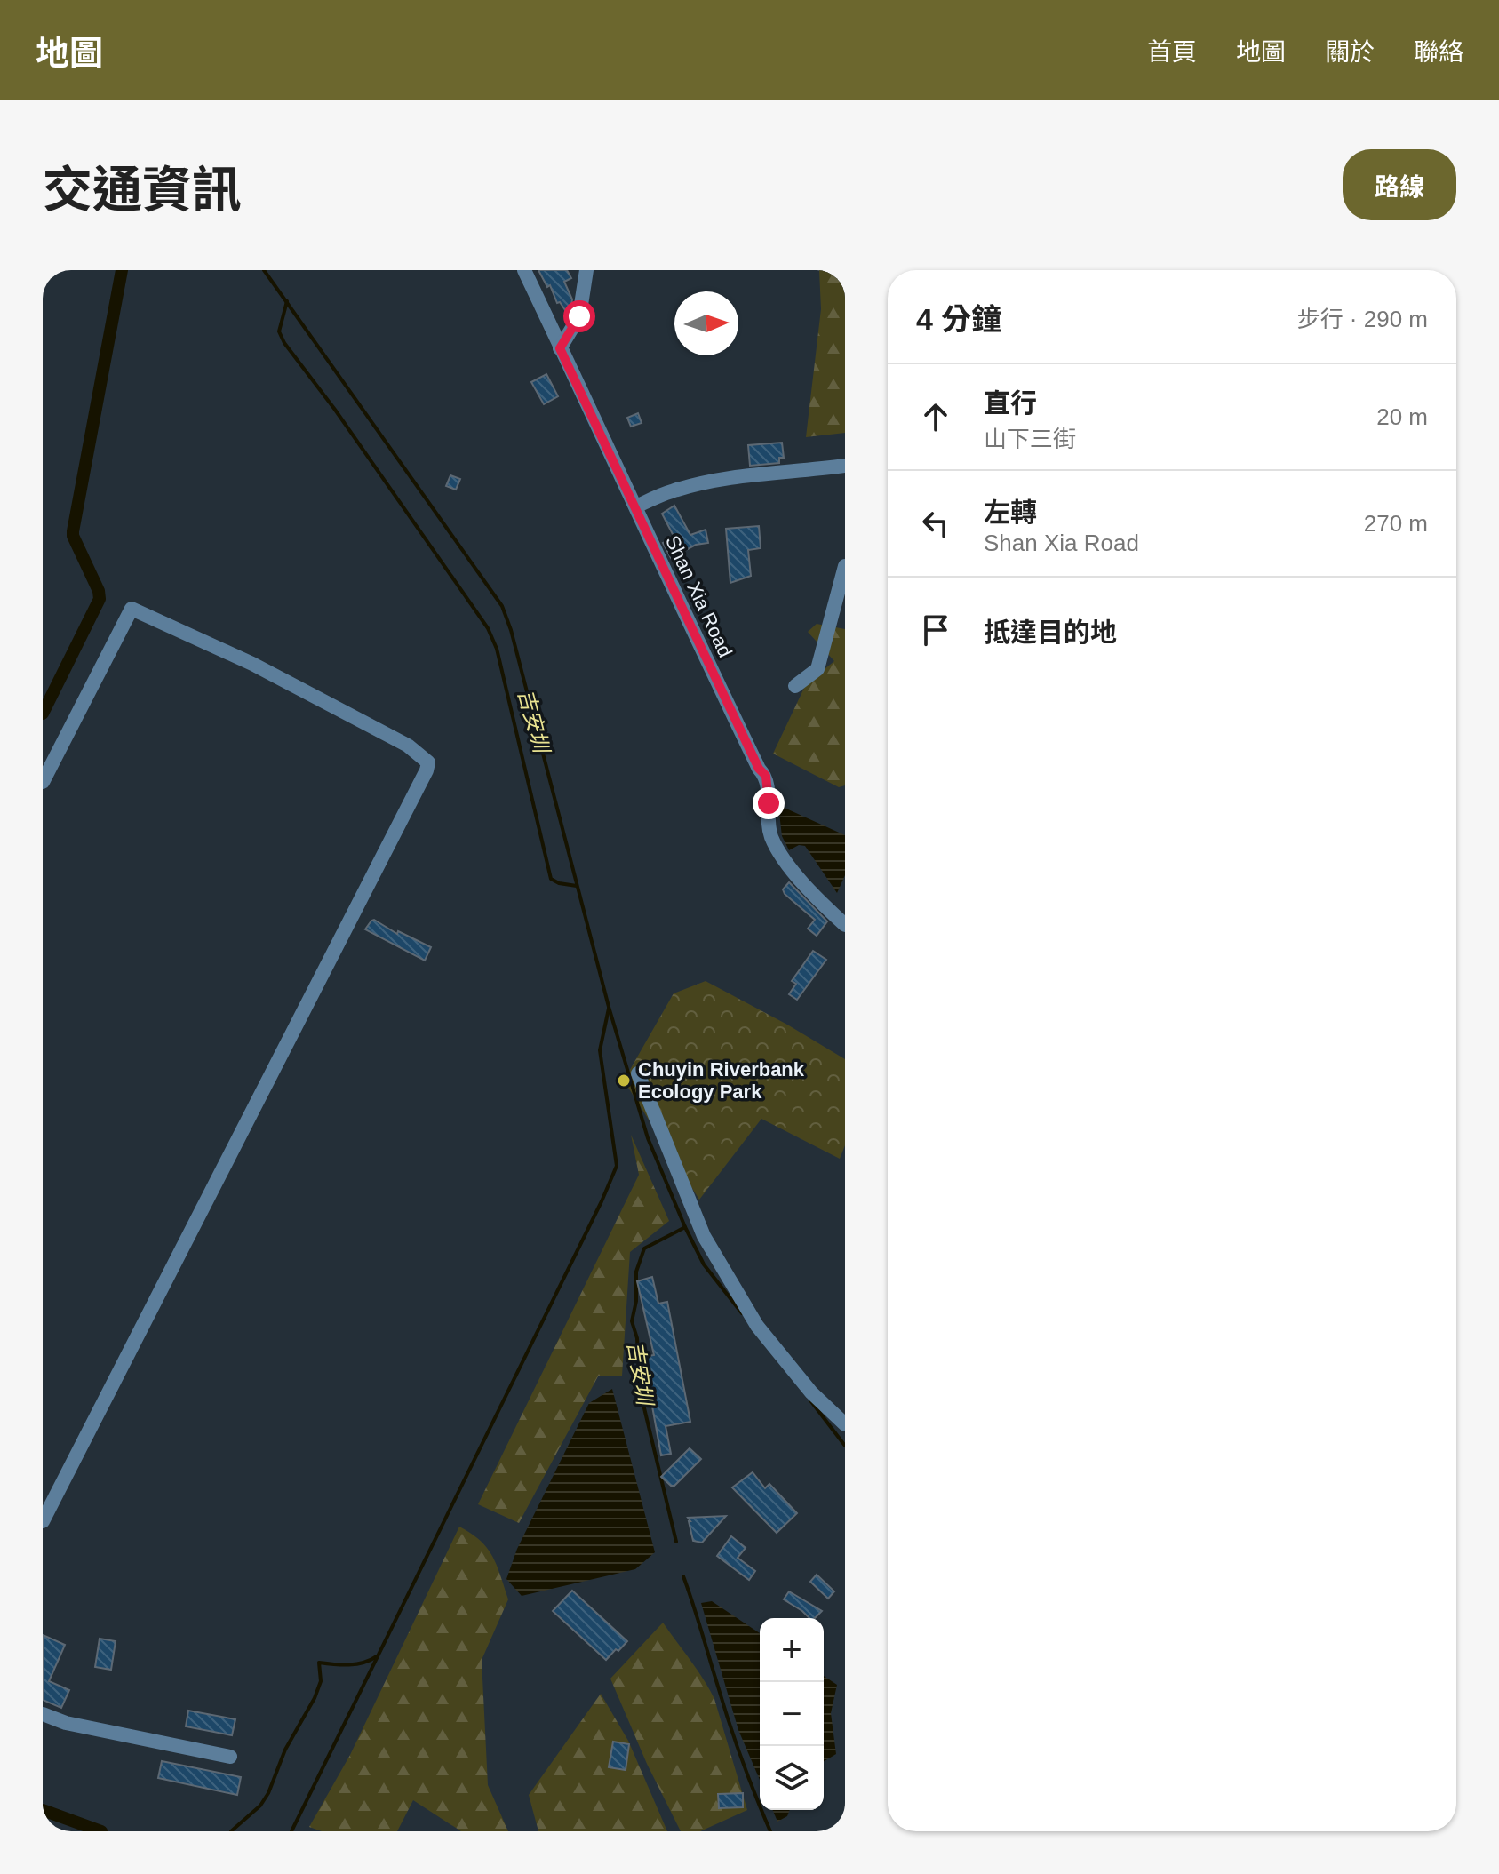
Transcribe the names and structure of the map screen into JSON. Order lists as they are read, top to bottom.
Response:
{
  "streets": {
    "street": ["Shan Xia Road"]
  },
  "water": ["吉安圳"],
  "places": ["Chuyin Riverbank Ecology Park"],
  "north": "right",
  "page": {
    "header": "地圖",
    "nav": [
      "首頁",
      "地圖",
      "關於",
      "聯絡"
    ],
    "title": "交通資訊",
    "buttons": "路線",
    "heading": ["4 分鐘", "步行 · 290 m"],
    "list": [
      ["直行", "山下三街", "20 m"],
      ["左轉", "Shan Xia Road", "270 m"],
      "抵達目的地"
    ],
    "map_buttons": ["+", "−"]
  }
}
